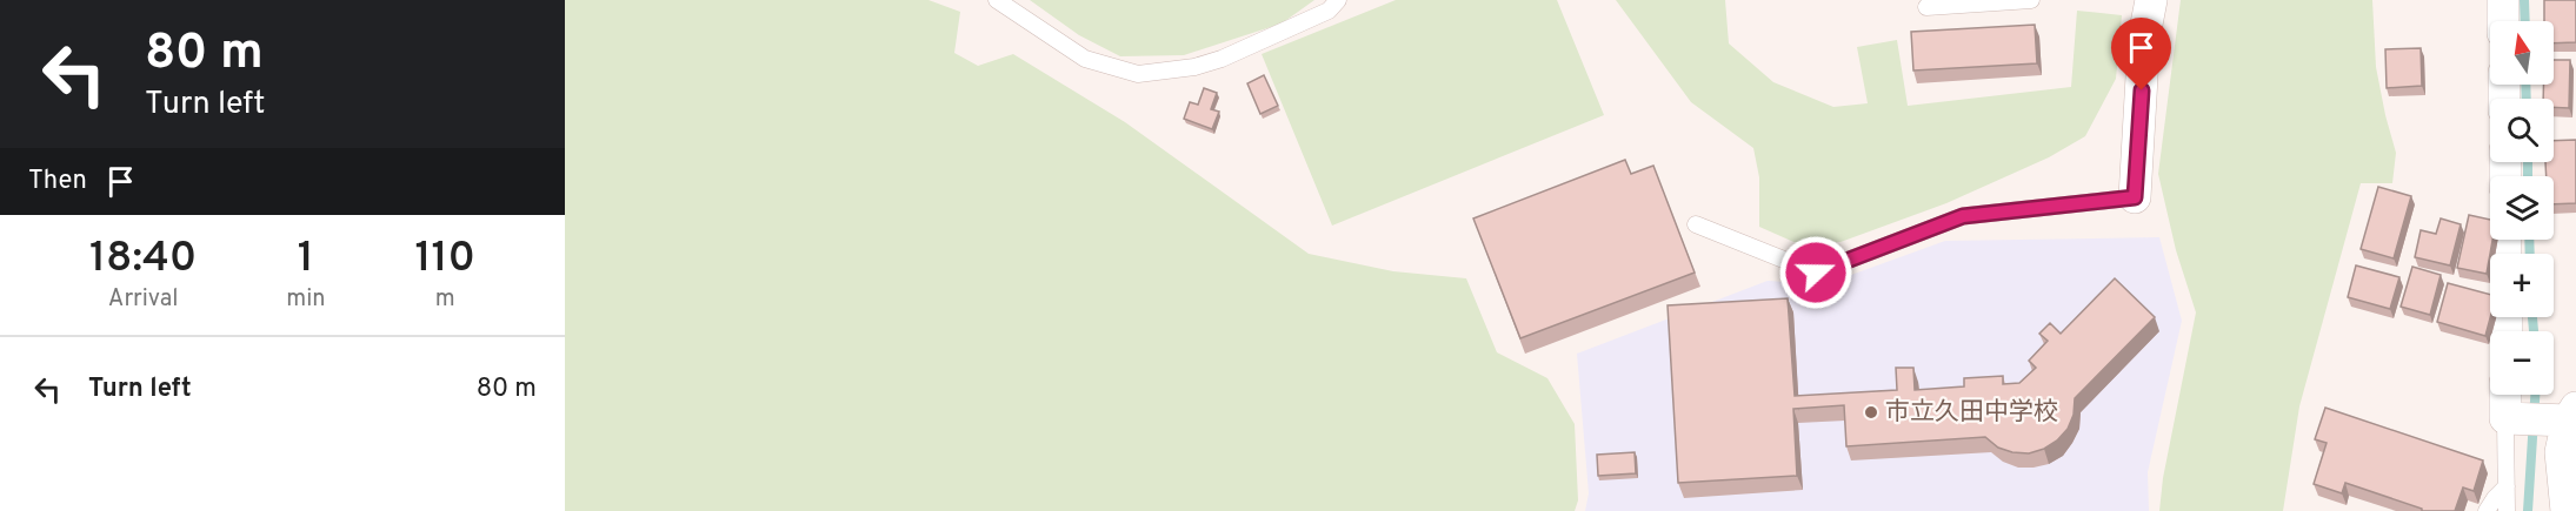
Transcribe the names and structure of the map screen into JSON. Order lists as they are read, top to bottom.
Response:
{
  "places": ["市立久田中学校"],
  "north": "top",
  "page": {
    "turn": ["80 m", "Turn left"],
    "map_buttons": ["+", "−"],
    "then": "Then",
    "eta": [
      "18:40",
      "Arrival",
      "1",
      "min",
      "110",
      "m"
    ],
    "list": [
      {
        "name": "Turn left",
        "value": "80 m"
      }
    ]
  }
}
